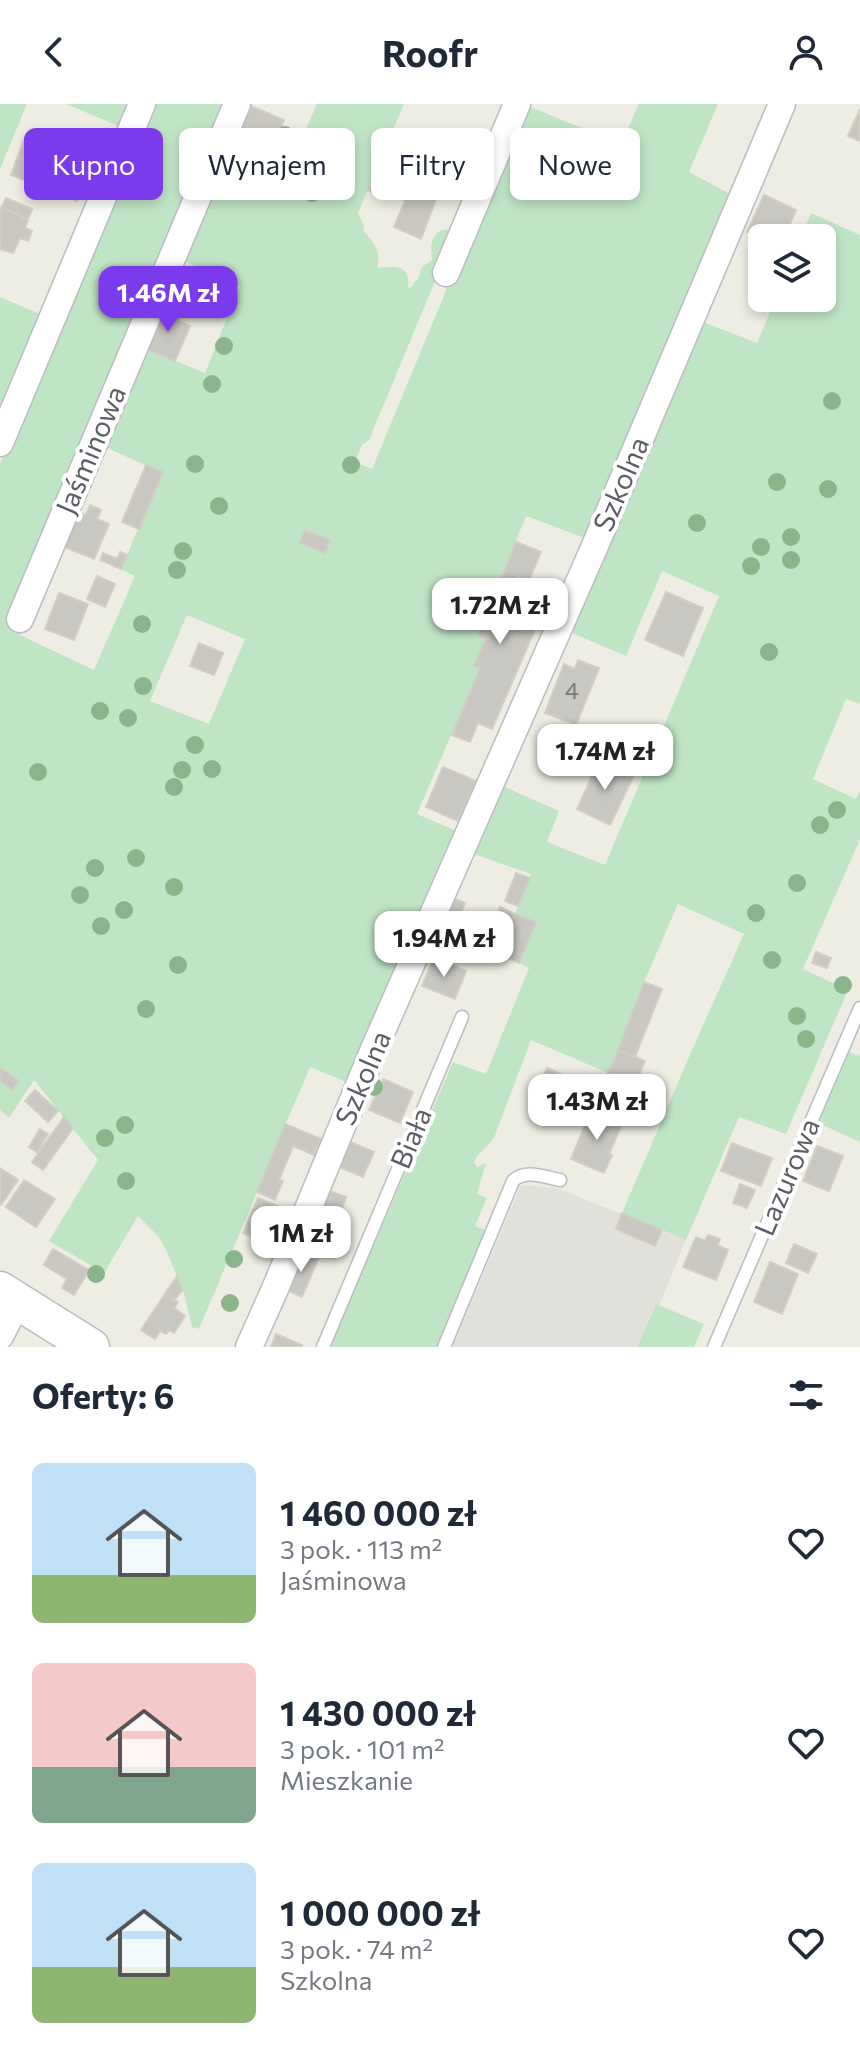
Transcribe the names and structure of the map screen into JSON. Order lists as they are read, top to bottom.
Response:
{
  "streets": {
    "street": ["Jaśminowa", "Szkolna"],
    "lane": ["Biała", "Lazurowa"]
  },
  "house_numbers": ["4"],
  "page": {
    "header": "Roofr",
    "chip": [
      "Kupno",
      "Wynajem",
      "Filtry",
      "Nowe"
    ],
    "price": [
      "1.46M zł",
      "1.72M zł",
      "1.74M zł",
      "1.94M zł",
      "1.43M zł",
      "1M zł"
    ],
    "heading": "Oferty: 6",
    "list": [
      {
        "name": "1 460 000 zł",
        "note": "3 pok. · 113 m² · Jaśminowa"
      },
      {
        "name": "1 430 000 zł",
        "note": "3 pok. · 101 m² · Mieszkanie"
      },
      {
        "name": "1 000 000 zł",
        "note": "3 pok. · 74 m² · Szkolna"
      }
    ]
  }
}
